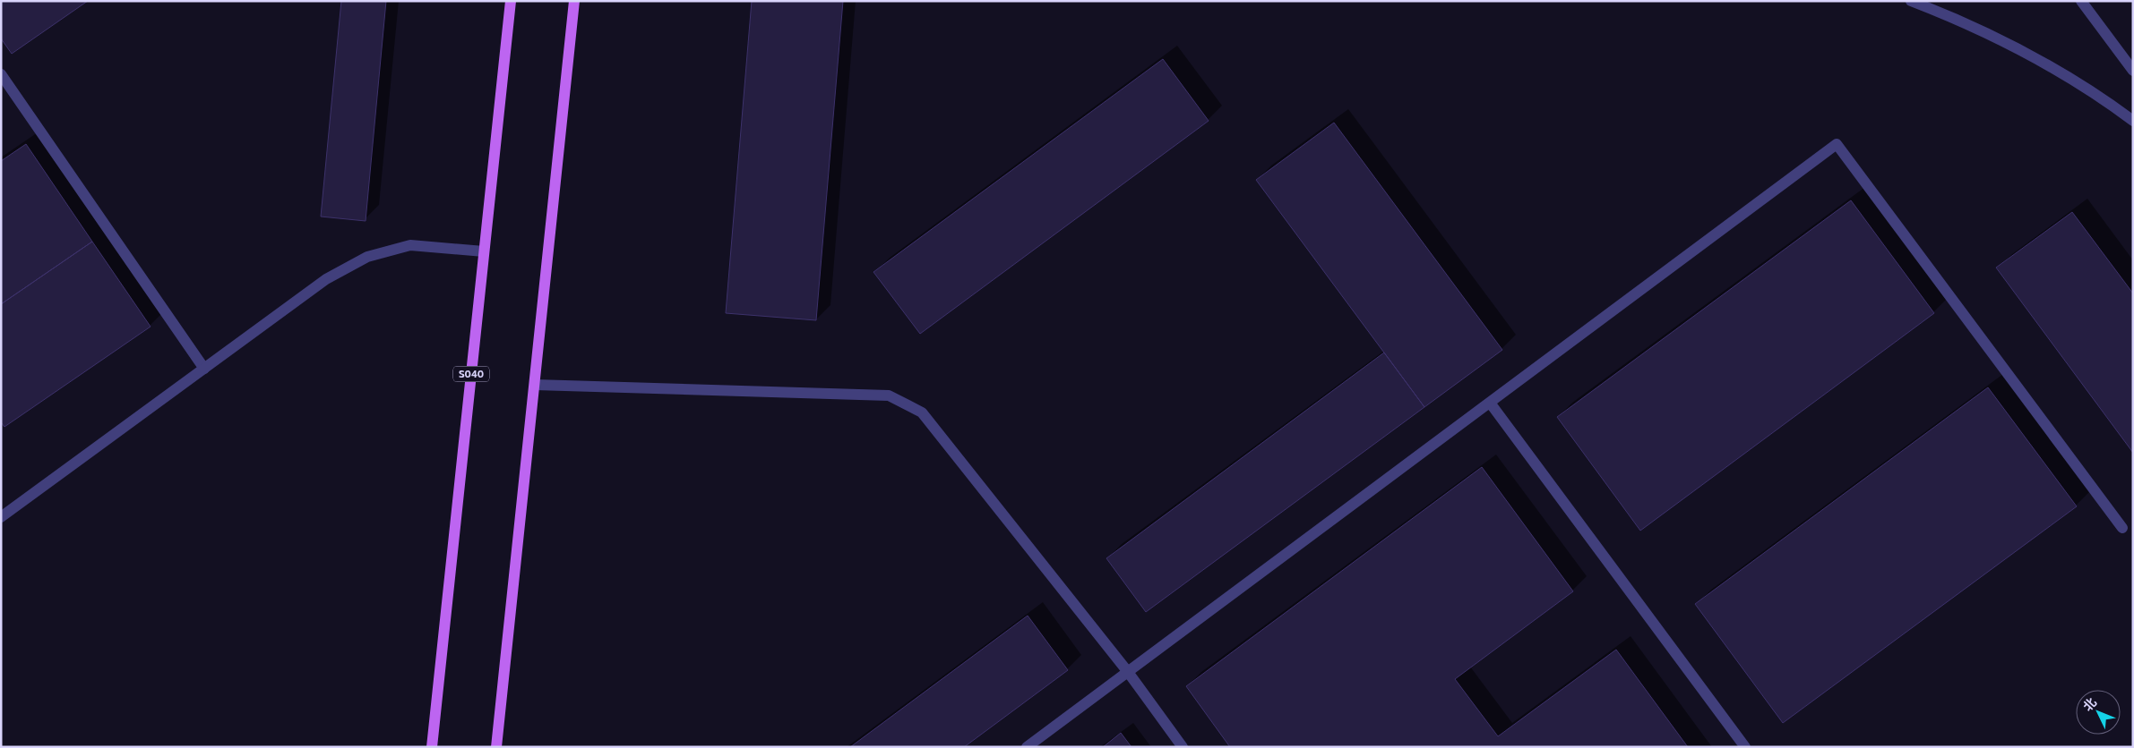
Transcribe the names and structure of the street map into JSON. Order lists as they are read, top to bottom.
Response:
{
  "streets": {
    "main road": ["S040"]
  },
  "north": "top left"
}
